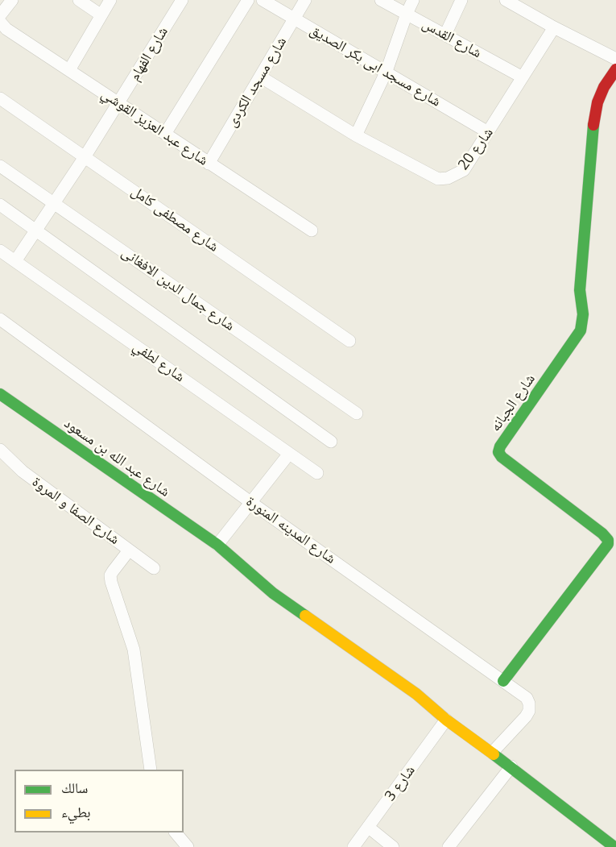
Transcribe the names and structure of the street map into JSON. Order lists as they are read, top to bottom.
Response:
{
  "streets": {
    "street": [
      "شارع القدس",
      "شارع الفهام",
      "شارع مسجد ابى بكر الصديق",
      "شارع مسجد الكردى",
      "شارع عبد العزيز القوشي",
      "شارع 20",
      "شارع مصطفى كامل",
      "شارع جمال الدين الافغانى",
      "شارع لطفي",
      "شارع الجبانه",
      "شارع عبد الله بن مسعود",
      "شارع الصفا و المروة",
      "شارع المدينه المنورة",
      "شارع 3"
    ]
  },
  "crossings": [
    ["شارع القدس", "شارع 20"],
    ["شارع الفهام", "شارع عبد العزيز القوشي"],
    ["شارع الفهام", "شارع مصطفى كامل"],
    ["شارع الفهام", "شارع جمال الدين الافغانى"],
    ["شارع الفهام", "شارع لطفي"],
    ["شارع مسجد ابى بكر الصديق", "شارع مسجد الكردى"],
    ["شارع مسجد ابى بكر الصديق", "شارع 20"],
    ["شارع مسجد الكردى", "شارع عبد العزيز القوشي"],
    ["شارع مسجد الكردى", "شارع 20"],
    ["شارع الجبانه", "شارع المدينه المنورة"],
    ["شارع عبد الله بن مسعود", "شارع المدينه المنورة"],
    ["شارع عبد الله بن مسعود", "شارع 3"]
  ],
  "legend": ["سالك", "بطيء"]
}
